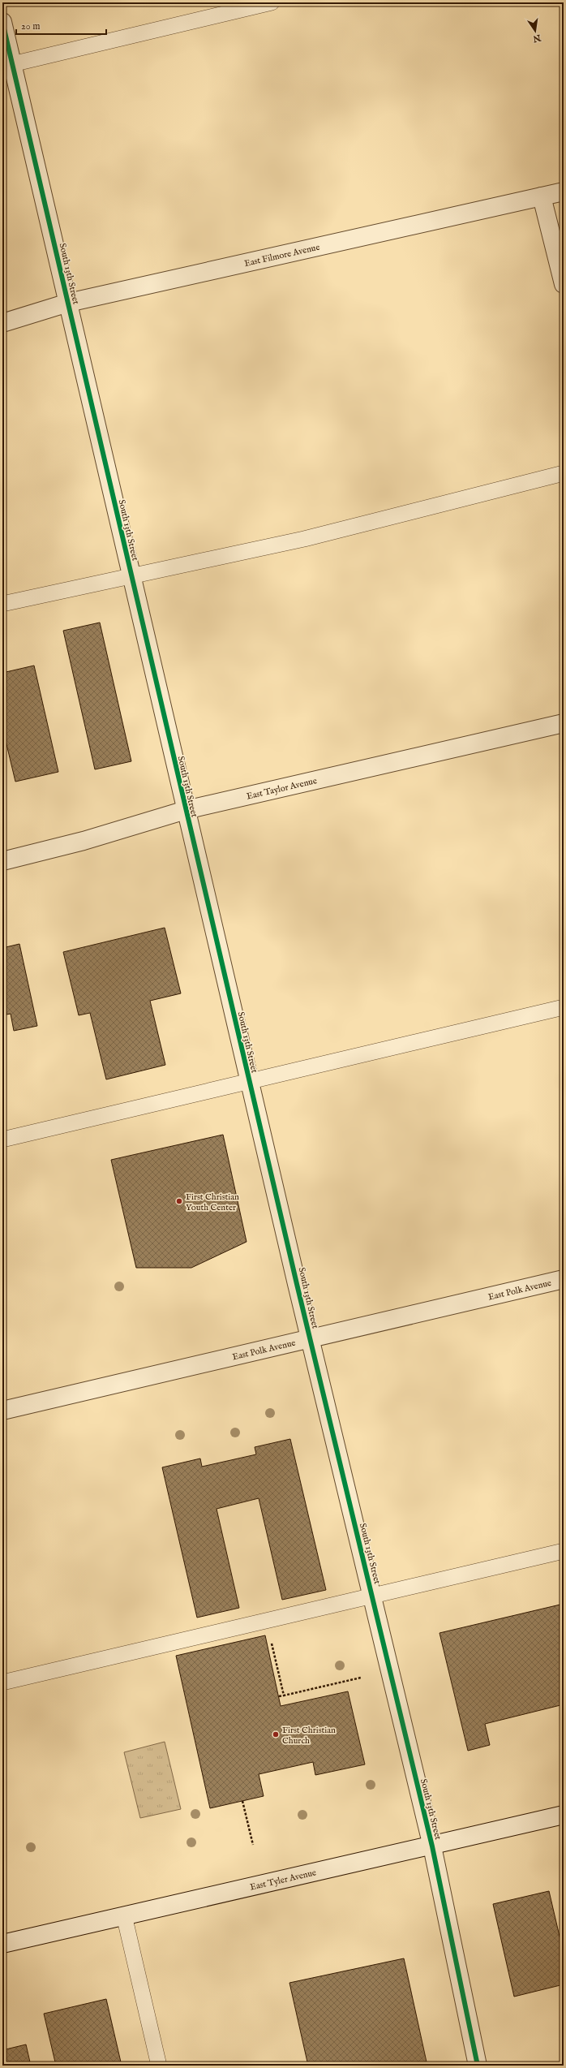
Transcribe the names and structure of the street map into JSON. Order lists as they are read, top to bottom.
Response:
{
  "streets": {
    "street": [
      "East Filmore Avenue",
      "South 13th Street",
      "East Taylor Avenue",
      "East Polk Avenue",
      "East Tyler Avenue"
    ]
  },
  "crossings": [
    ["East Filmore Avenue", "South 13th Street"],
    ["South 13th Street", "East Taylor Avenue"],
    ["South 13th Street", "East Polk Avenue"],
    ["South 13th Street", "East Tyler Avenue"]
  ],
  "places": ["First Christian Youth Center", "First Christian Church"],
  "scale_bar": "20 m",
  "north": "bottom"
}
